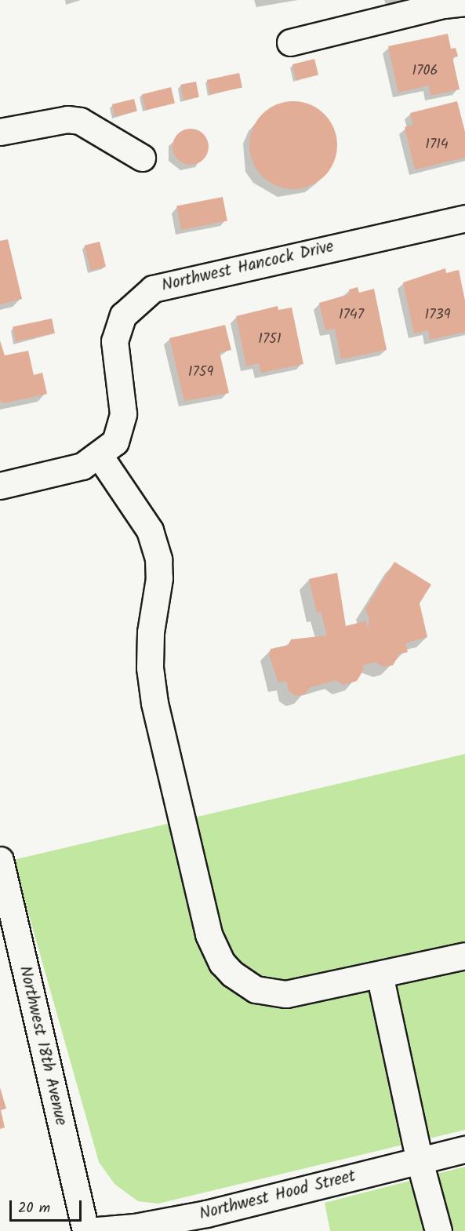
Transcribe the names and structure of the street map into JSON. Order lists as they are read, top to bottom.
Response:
{
  "streets": {
    "street": ["Northwest Hancock Drive", "Northwest 18th Avenue", "Northwest Hood Street"]
  },
  "house_numbers": [
    "1706",
    "1714",
    "1747",
    "1739",
    "1751",
    "1759"
  ],
  "scale_bar": "20 m"
}
